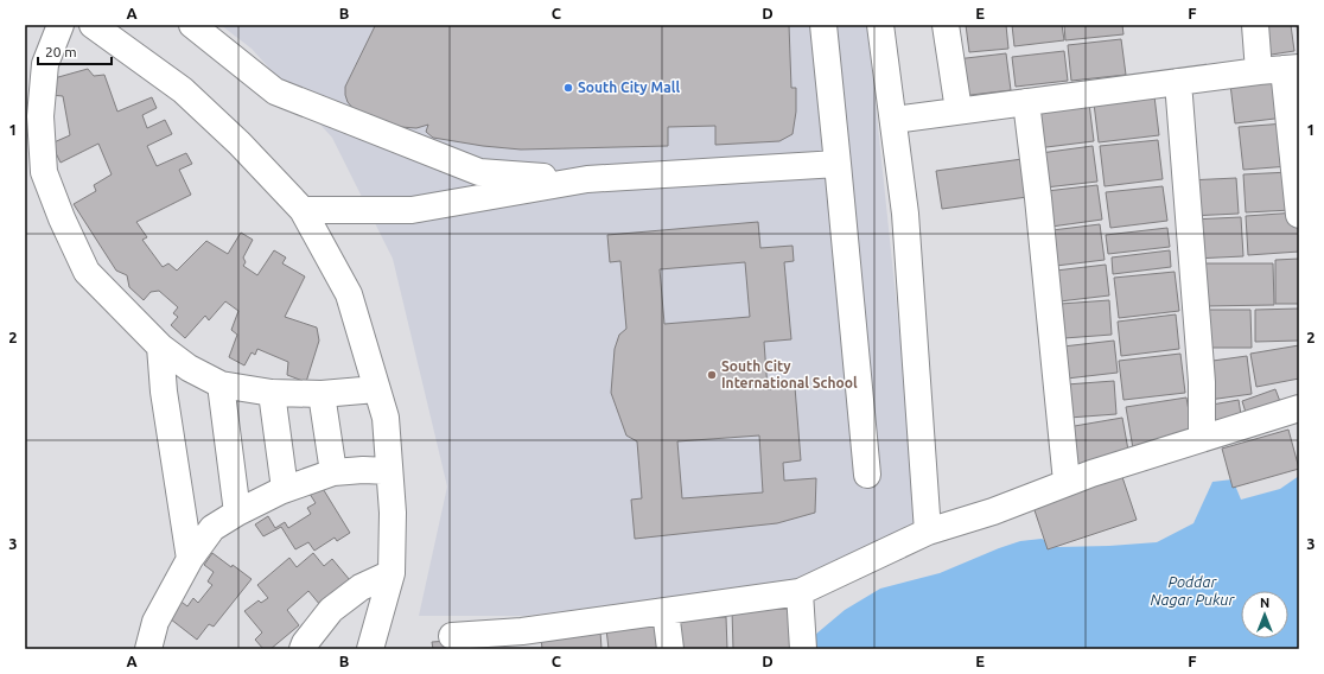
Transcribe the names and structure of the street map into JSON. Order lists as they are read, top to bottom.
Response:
{
  "water": ["Poddar Nagar Pukur"],
  "places": ["South City Mall", "South City International School"],
  "scale_bar": "20 m",
  "north": "top",
  "grid": {
    "columns": [
      "A",
      "B",
      "C",
      "D",
      "E",
      "F"
    ],
    "rows": ["1", "2", "3"]
  }
}
